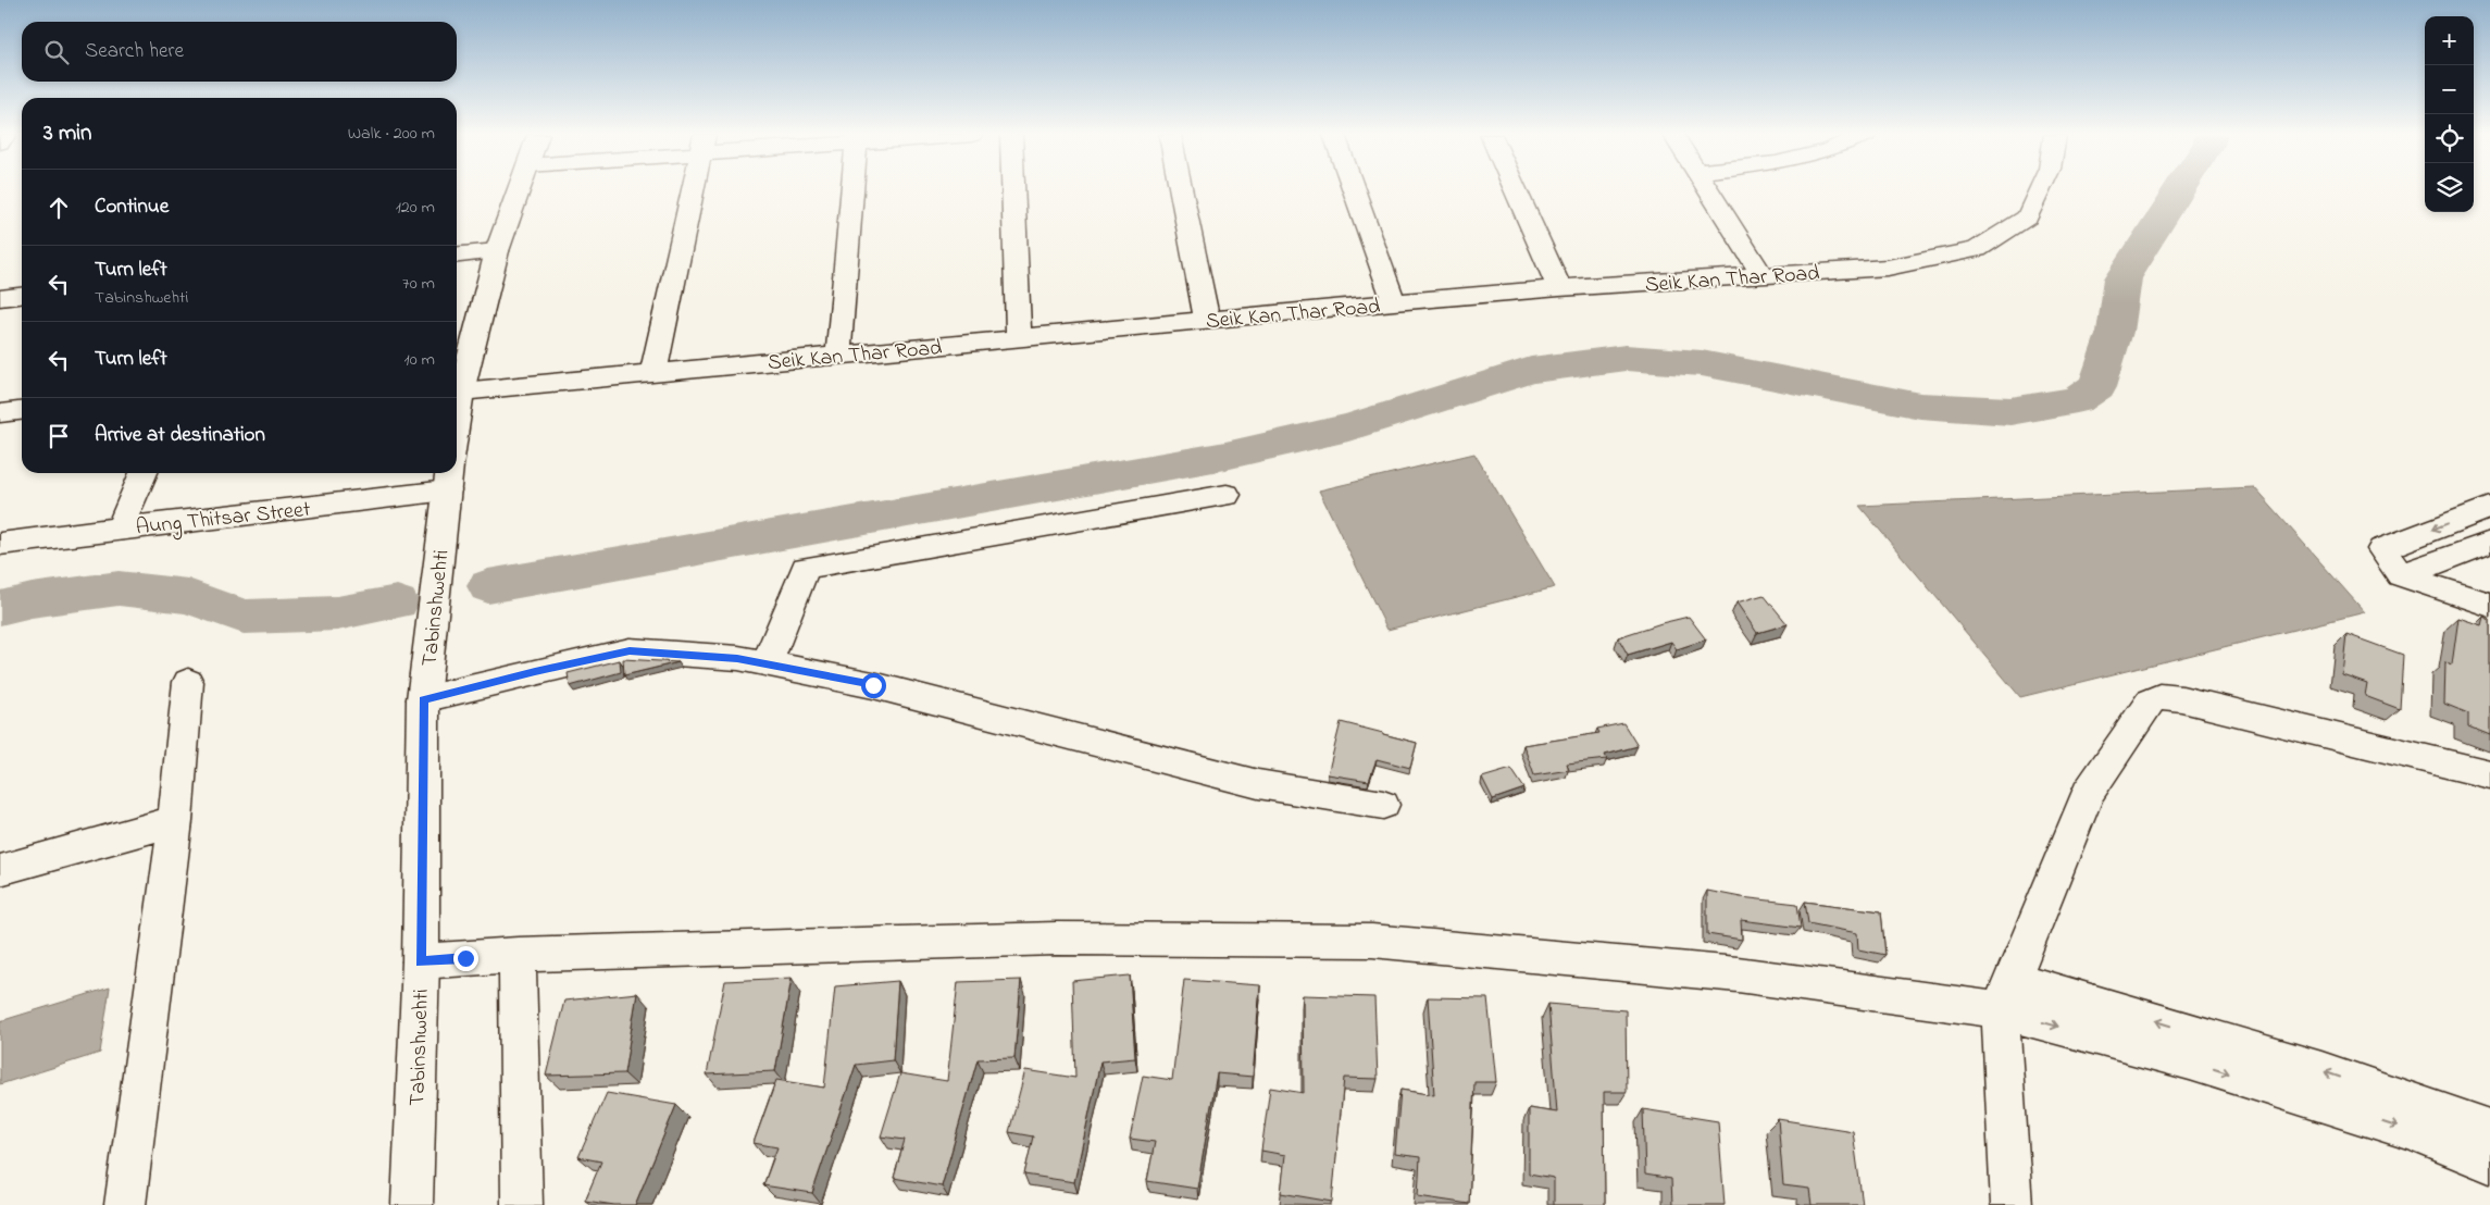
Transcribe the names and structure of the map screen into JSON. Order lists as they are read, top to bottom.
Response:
{
  "streets": {
    "street": ["Seik Kan Thar Road", "Aung Thitsar Street", "Tabinshwehti"]
  },
  "crossings": [
    ["Seik Kan Thar Road", "Tabinshwehti"],
    ["Aung Thitsar Street", "Tabinshwehti"]
  ],
  "page": {
    "map_buttons": ["+", "−"],
    "search": "Search here",
    "heading": ["3 min", "Walk · 200 m"],
    "list": [
      ["Continue", "120 m"],
      ["Turn left", "Tabinshwehti", "70 m"],
      ["Turn left", "10 m"],
      "Arrive at destination"
    ]
  }
}
